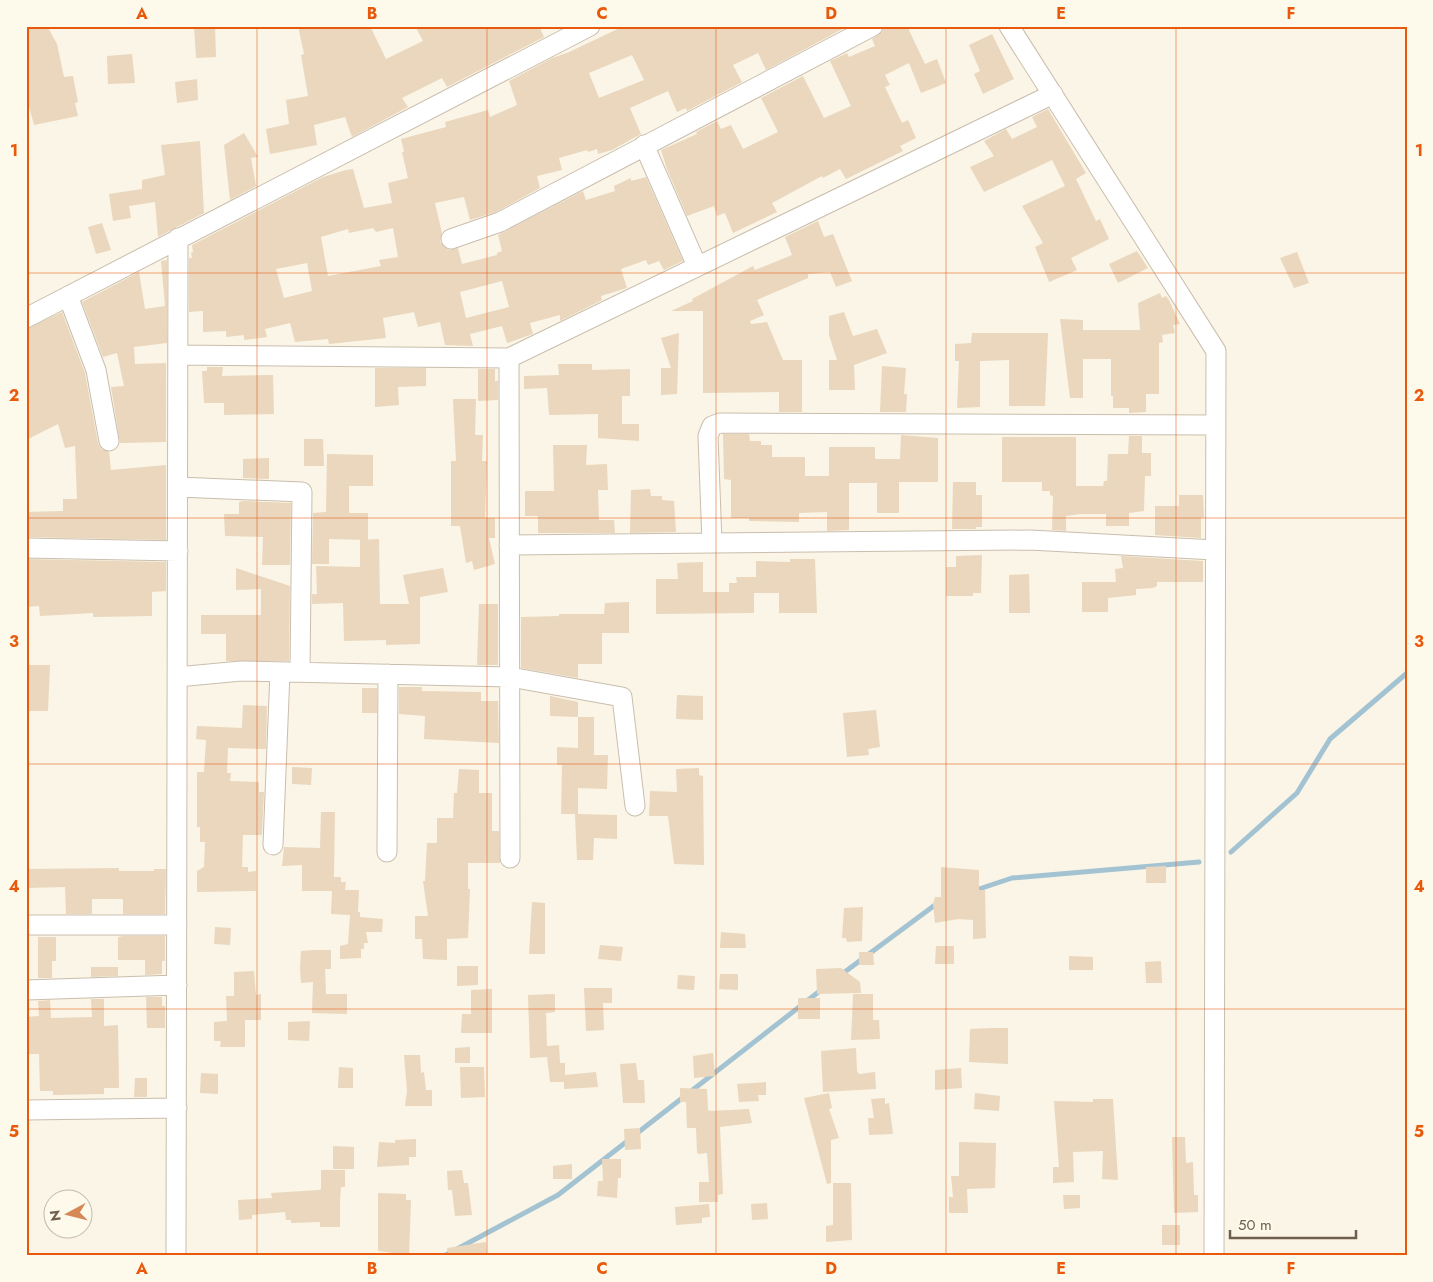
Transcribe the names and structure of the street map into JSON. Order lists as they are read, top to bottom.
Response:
{
  "scale_bar": "50 m",
  "north": "left",
  "grid": {
    "columns": [
      "A",
      "B",
      "C",
      "D",
      "E",
      "F"
    ],
    "rows": [
      "1",
      "2",
      "3",
      "4",
      "5"
    ]
  }
}
